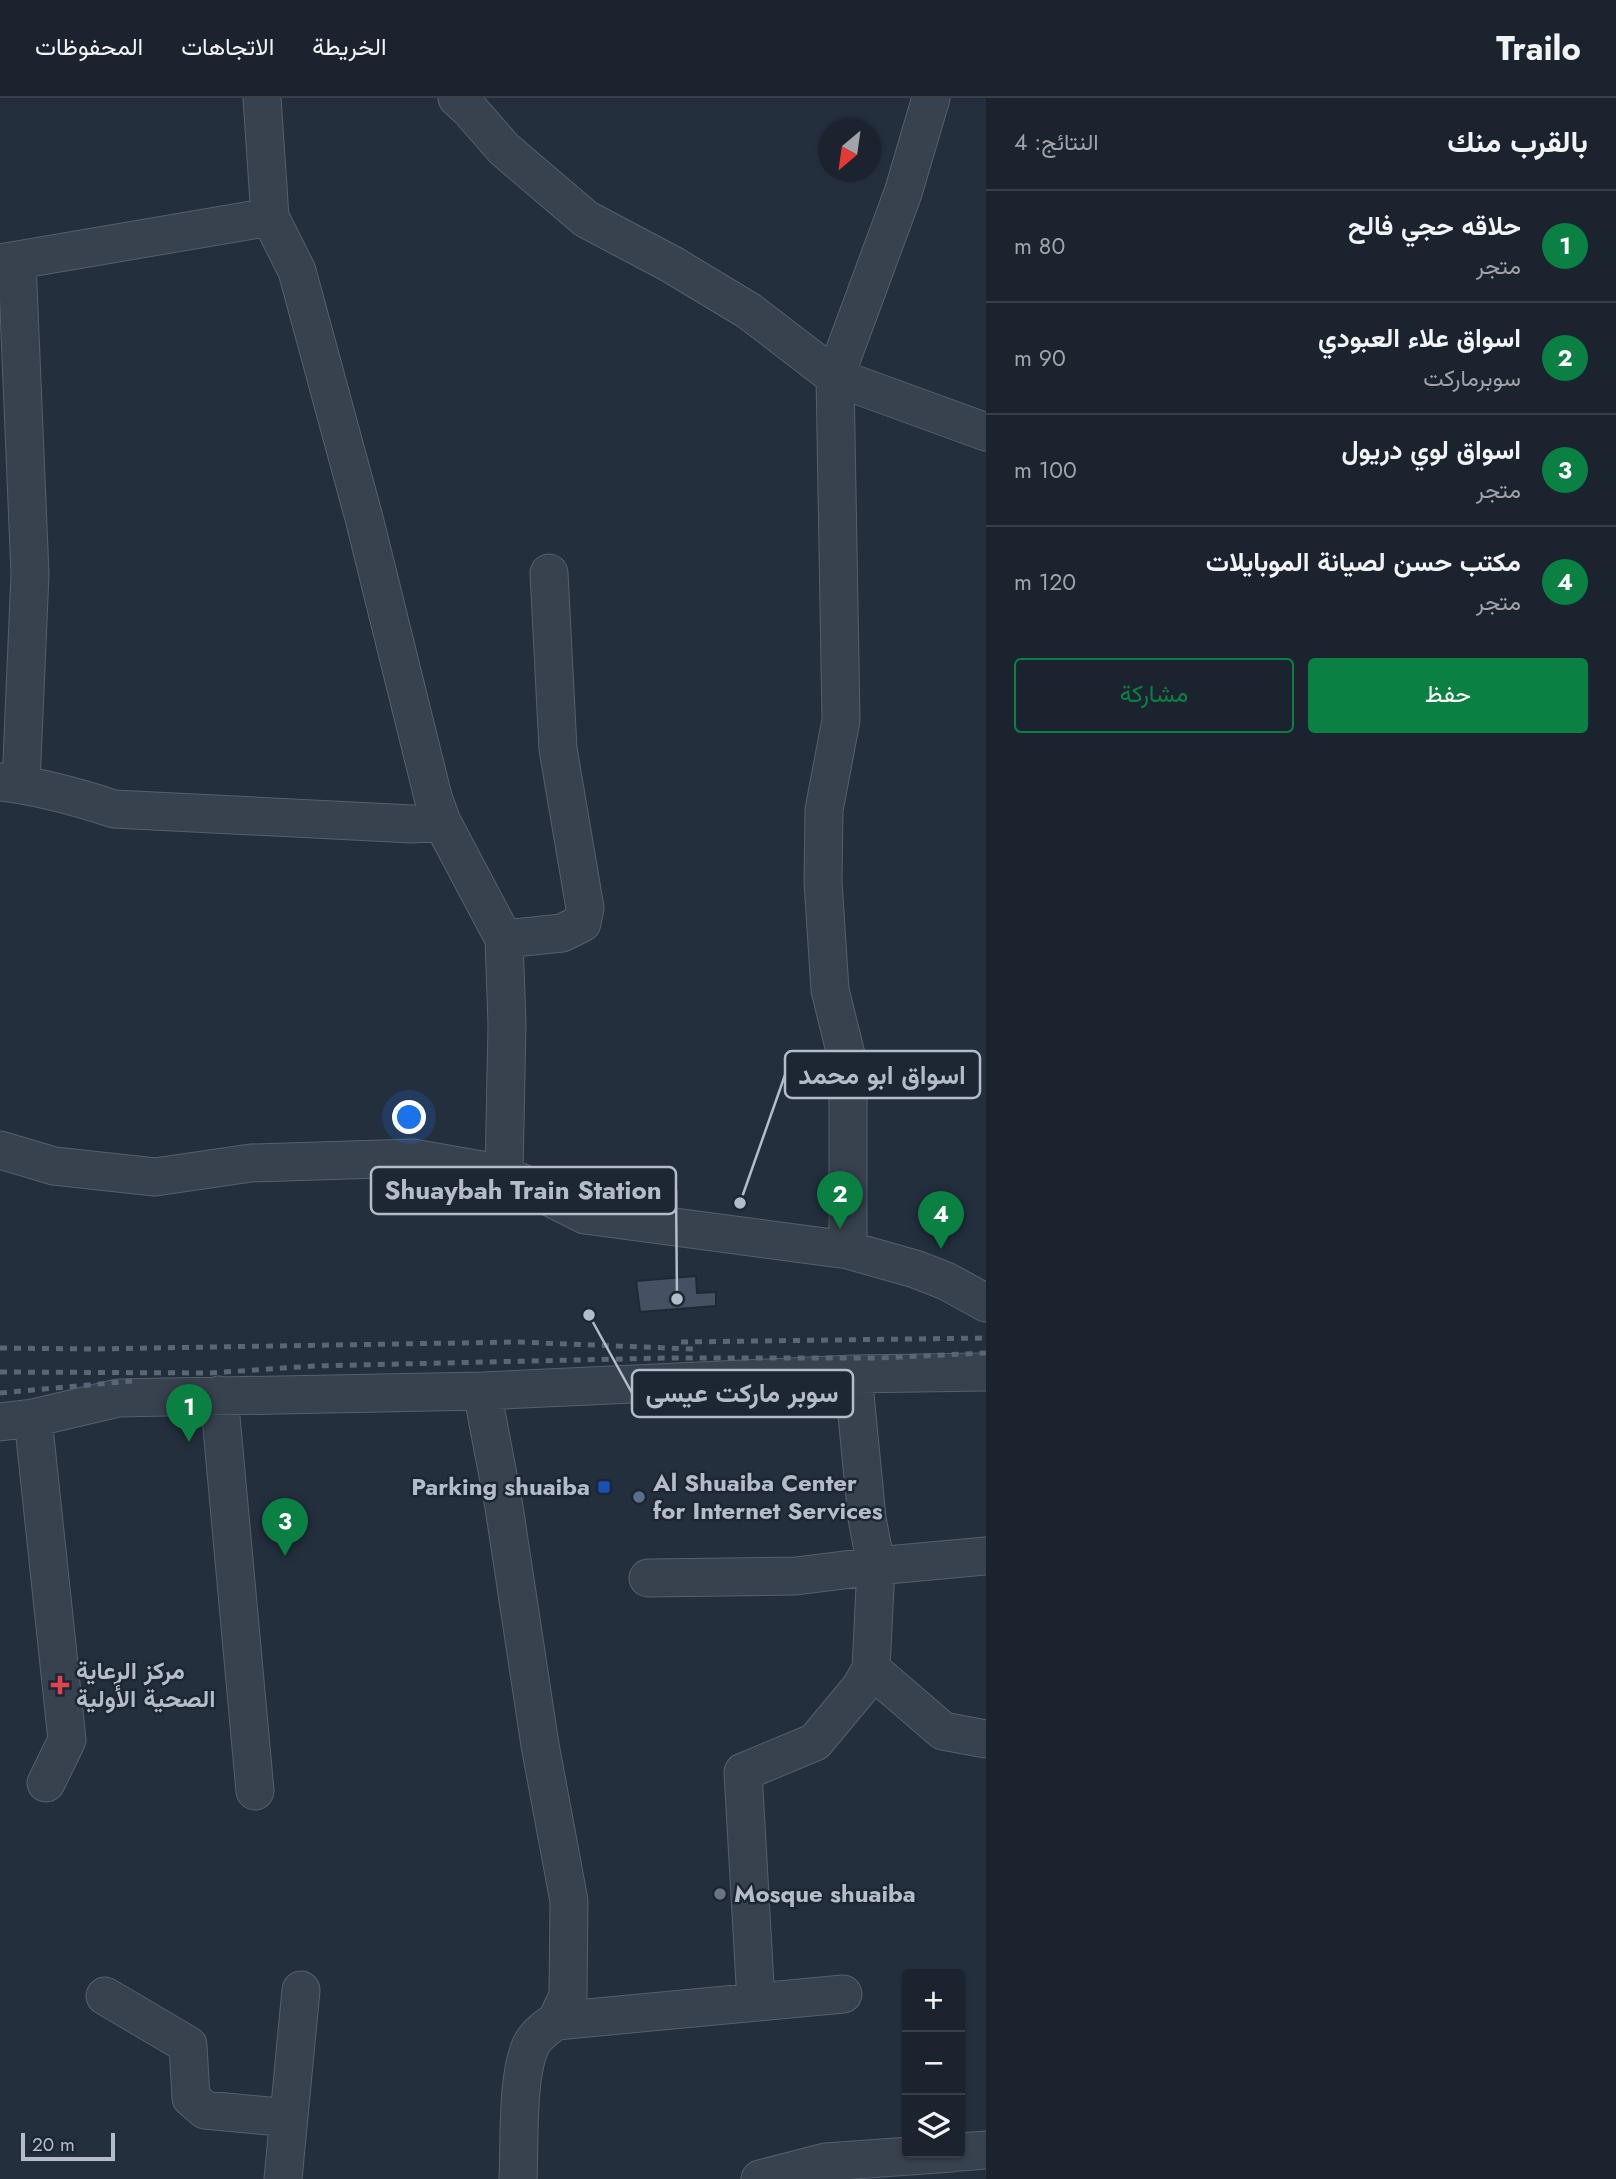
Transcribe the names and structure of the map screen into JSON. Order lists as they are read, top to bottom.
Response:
{
  "places": {
    "other": [
      "اسواق ابو محمد",
      "Shuaybah Train Station",
      "سوبر ماركت عيسى",
      "Al Shuaiba Center for Internet Services",
      "Mosque shuaiba"
    ],
    "transit": ["Parking shuaiba"],
    "health": ["مركز الرعاية الصحية الأولية"]
  },
  "scale_bar": "20 m",
  "north": "bottom left",
  "page": {
    "header": "Trailo",
    "nav": ["الخريطة", "الاتجاهات", "المحفوظات"],
    "heading": ["بالقرب منك", "النتائج: 4"],
    "list": [
      {
        "mark": "1",
        "name": "حلاقه حجي فالح",
        "note": "متجر",
        "value": "80 m"
      },
      {
        "mark": "2",
        "name": "اسواق علاء العبودي",
        "note": "سوبرماركت",
        "value": "90 m"
      },
      {
        "mark": "3",
        "name": "اسواق لوي دريول",
        "note": "متجر",
        "value": "100 m"
      },
      {
        "mark": "4",
        "name": "مكتب حسن لصيانة الموبايلات",
        "note": "متجر",
        "value": "120 m"
      }
    ],
    "buttons": ["حفظ", "مشاركة"],
    "pins": [
      "2",
      "4",
      "1",
      "3"
    ],
    "map_buttons": ["+", "−"],
    "scale": "20 m"
  }
}
